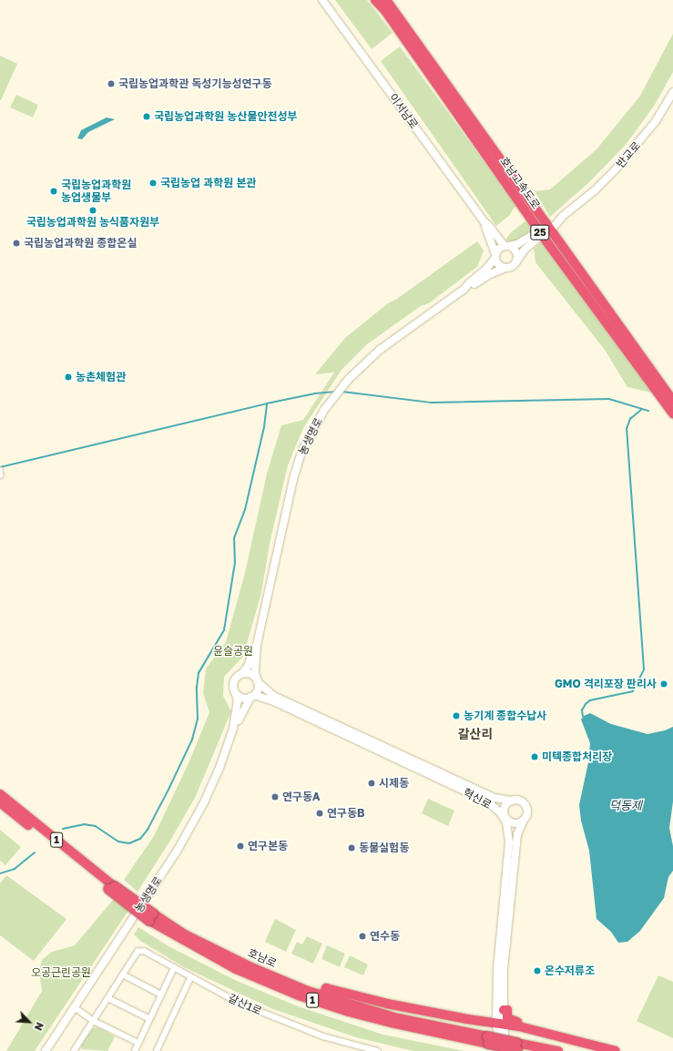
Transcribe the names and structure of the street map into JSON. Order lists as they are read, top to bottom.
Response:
{
  "streets": {
    "highway": [
      "호남고속도로",
      "25",
      "1",
      "호남로"
    ],
    "main road": [
      "이서남로",
      "반교로",
      "농생명로",
      "혁신로"
    ],
    "street": ["갈산1로"]
  },
  "crossings": [
    ["이서남로", "농생명로"],
    ["농생명로", "혁신로"]
  ],
  "districts": ["갈산리"],
  "water": ["덕동제"],
  "parks": ["윤슬공원", "오공근린공원"],
  "places": [
    "국립농업과학관 독성기능성연구동",
    "국립농업과학원 농산물안전성부",
    "국립농업 과학원 본관",
    "국립농업과학원 농업생물부",
    "국립농업과학원 농식품자원부",
    "국립농업과학원 종합온실",
    "농촌체험관",
    "GMO 격리포장 판리사",
    "농기계 종합수납사",
    "미텍종합처리장",
    "시제동",
    "연구동A",
    "연구동B",
    "연구본동",
    "동물실험동",
    "연수동",
    "온수저류조"
  ],
  "north": "bottom right"
}
